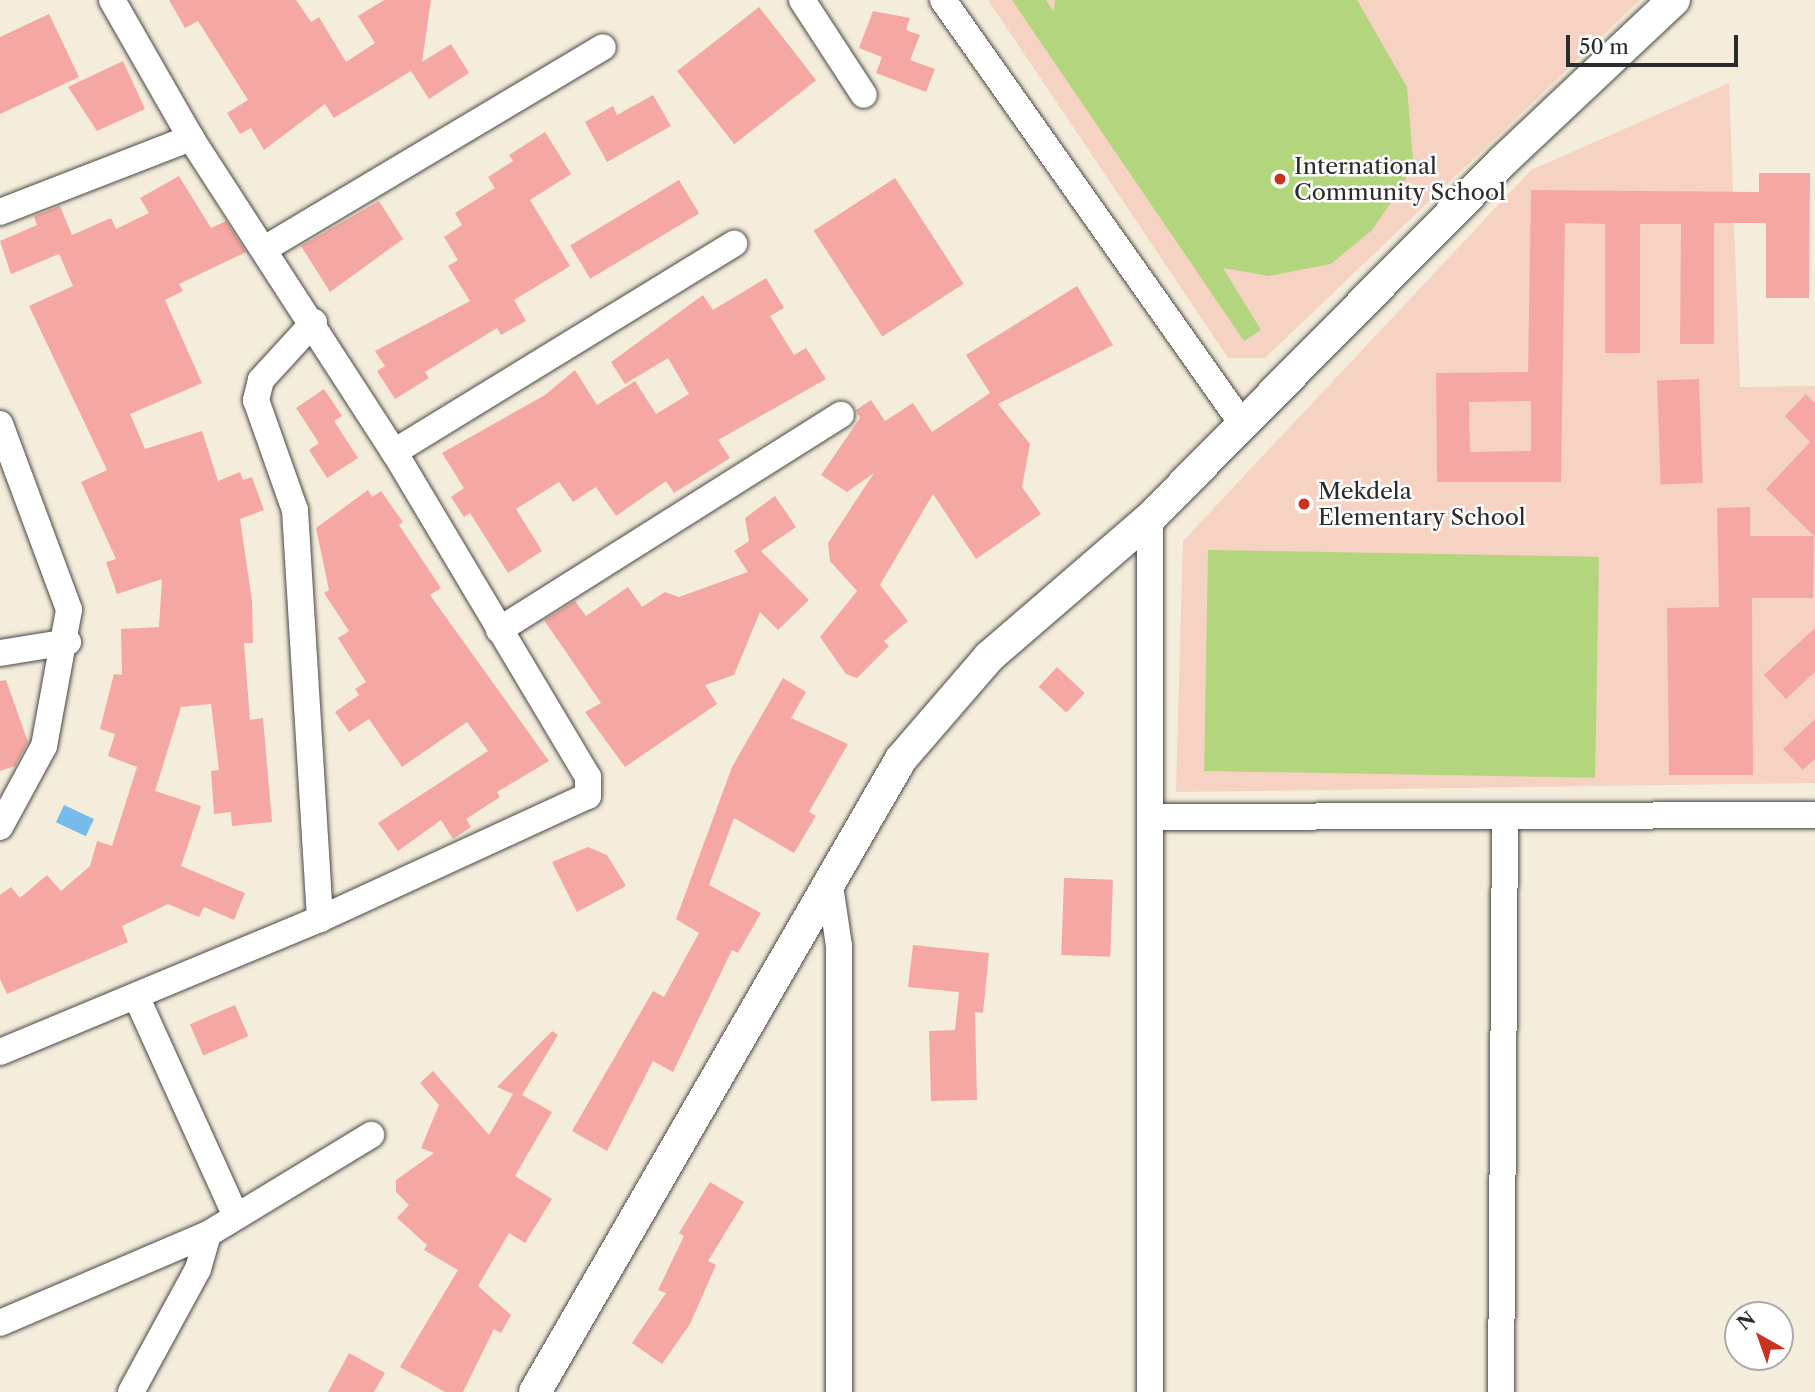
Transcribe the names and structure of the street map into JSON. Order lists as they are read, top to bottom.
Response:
{
  "places": ["International Community School", "Mekdela Elementary School"],
  "scale_bar": "50 m",
  "north": "top left"
}
